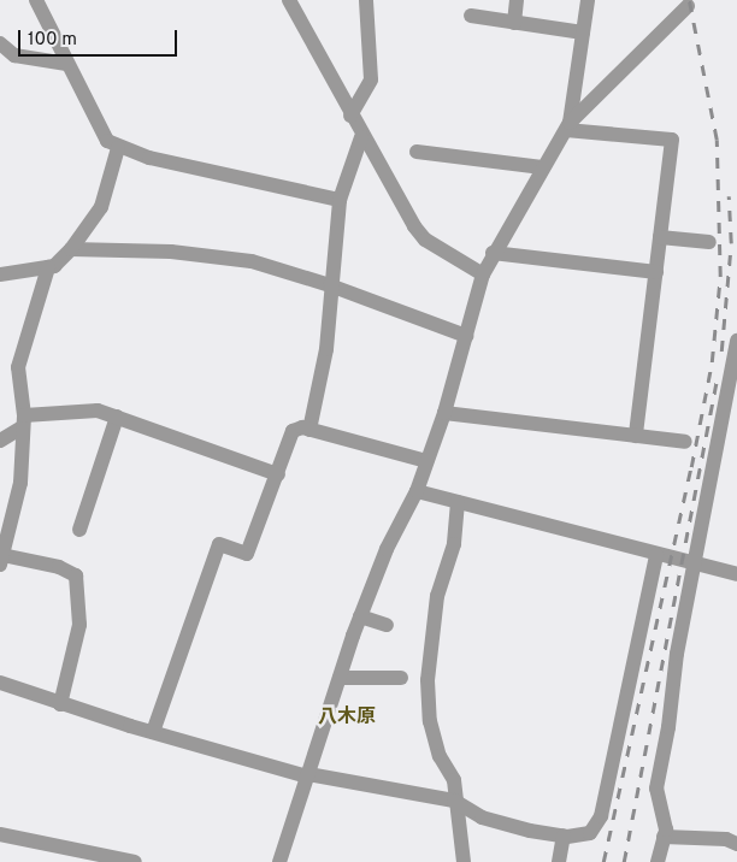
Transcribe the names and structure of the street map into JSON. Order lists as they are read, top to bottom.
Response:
{
  "districts": ["八木原"],
  "scale_bar": "100 m"
}
